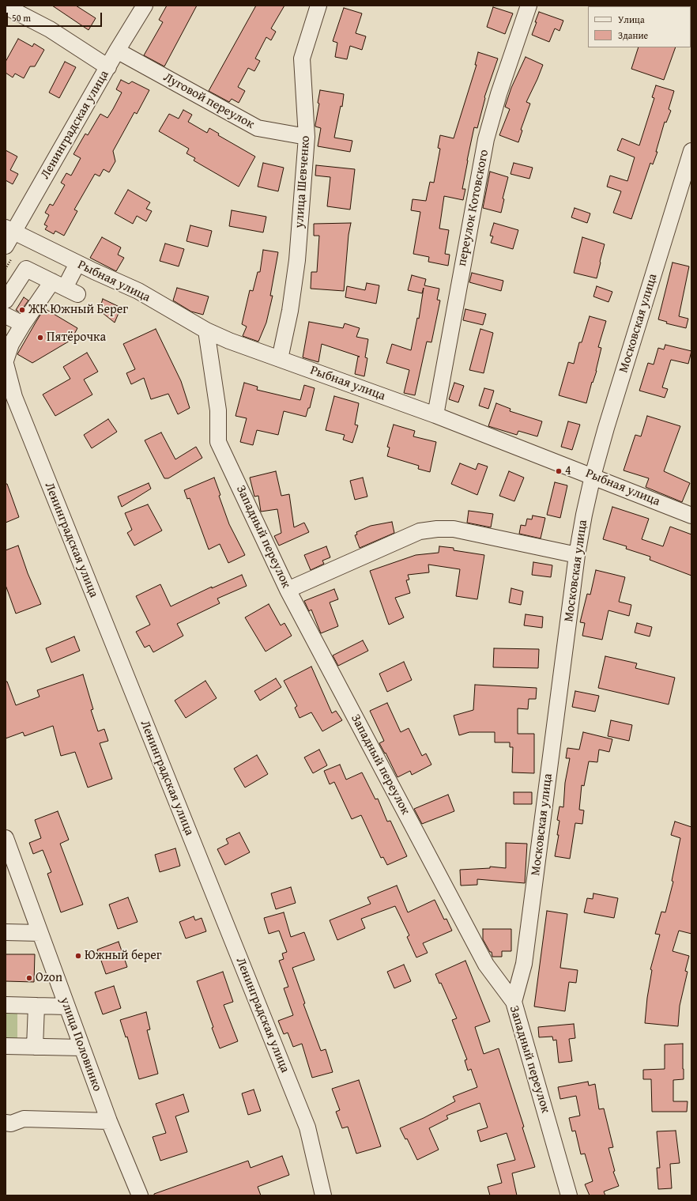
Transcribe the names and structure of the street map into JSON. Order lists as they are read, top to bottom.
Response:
{
  "streets": {
    "street": [
      "Луговой переулок",
      "Ленинградская улица",
      "улица Шевченко",
      "переулок Котовского",
      "Рыбная улица",
      "Московская улица",
      "Западный переулок",
      "улица Половинко"
    ]
  },
  "crossings": [
    ["Луговой переулок", "Ленинградская улица"],
    ["Луговой переулок", "улица Шевченко"],
    ["Ленинградская улица", "Рыбная улица"],
    ["улица Шевченко", "Рыбная улица"],
    ["переулок Котовского", "Рыбная улица"],
    ["Рыбная улица", "Московская улица"],
    ["Рыбная улица", "Западный переулок"],
    ["Московская улица", "Западный переулок"]
  ],
  "places": [
    "ЖК Южный Берег",
    "Пятёрочка",
    "4",
    "Южный берег",
    "Ozon"
  ],
  "legend": ["Улица", "Здание"],
  "scale_bar": "50 m"
}
